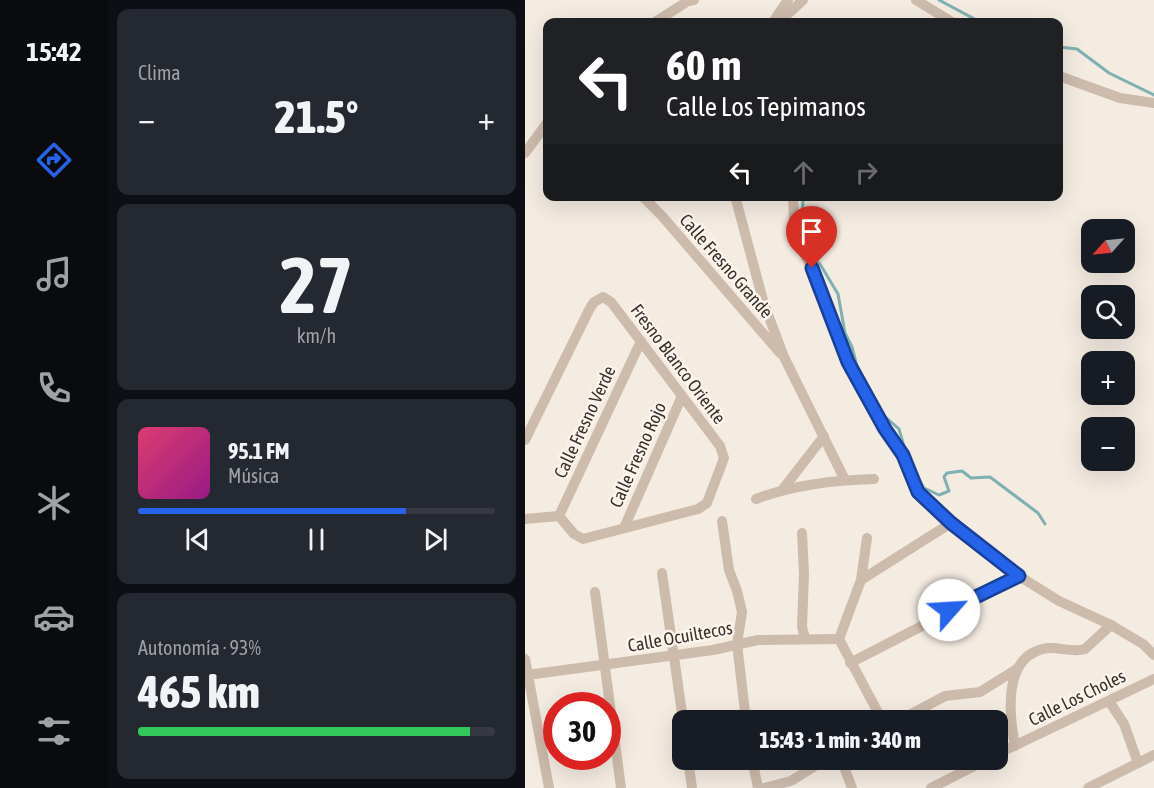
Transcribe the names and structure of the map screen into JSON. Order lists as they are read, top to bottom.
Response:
{
  "streets": {
    "street": [
      "Calle Fresno Grande",
      "Fresno Blanco Oriente",
      "Calle Fresno Verde",
      "Calle Fresno Rojo",
      "Calle Ocuiltecos",
      "Calle Los Choles"
    ]
  },
  "crossings": [
    ["Fresno Blanco Oriente", "Calle Fresno Verde"],
    ["Fresno Blanco Oriente", "Calle Fresno Rojo"]
  ],
  "north": "bottom left",
  "page": {
    "tabs": "15:42",
    "tile": [
      "Clima",
      ["27", "km/h"],
      ["Autonomía · 93%", "465 km"]
    ],
    "turn": ["60 m", "Calle Los Tepimanos"],
    "heat": ["−", "21.5°", "+"],
    "map_buttons": ["+", "−"],
    "song": ["95.1 FM", "Música"],
    "limit": "30",
    "trip": "15:43 · 1 min · 340 m"
  }
}
